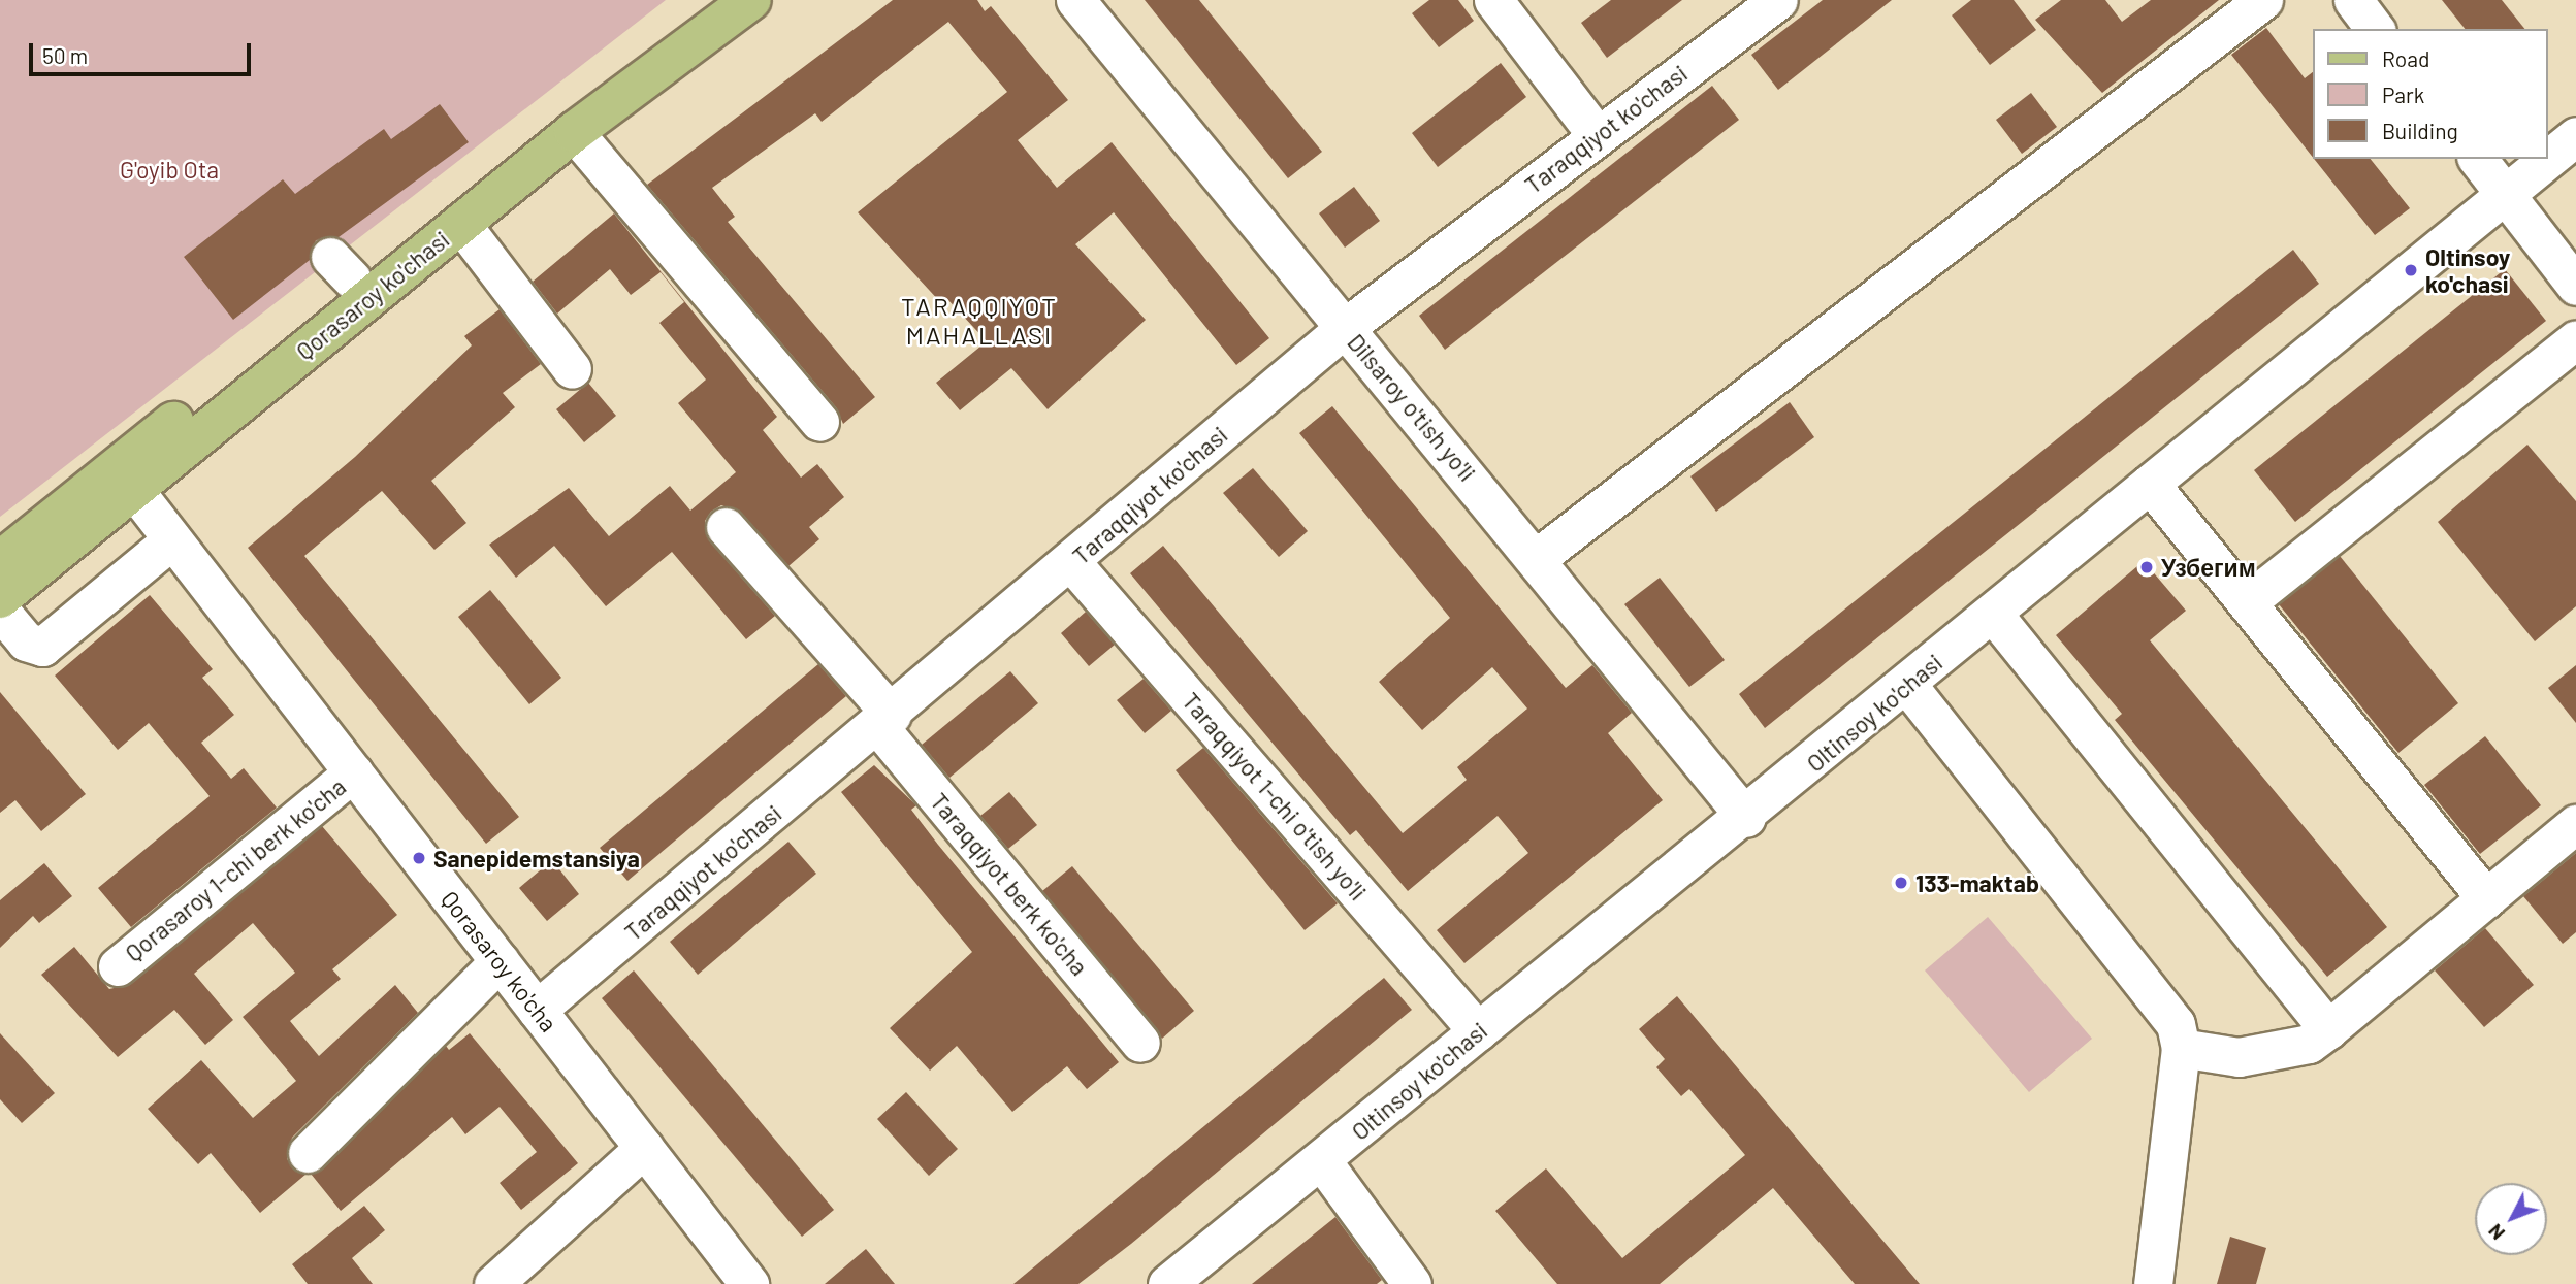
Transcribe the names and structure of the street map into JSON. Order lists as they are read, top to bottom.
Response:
{
  "streets": {
    "main road": ["Qorasaroy ko'chasi"],
    "street": [
      "Taraqqiyot ko'chasi",
      "Dilsaroy o'tish yo'li",
      "Oltinsoy ko'chasi",
      "Taraqqiyot 1-chi o'tish yo'li",
      "Qorasaroy 1-chi berk ko'cha",
      "Taraqqiyot berk ko'cha",
      "Qorasaroy ko'cha"
    ]
  },
  "crossings": [
    ["Taraqqiyot ko'chasi", "Dilsaroy o'tish yo'li"],
    ["Taraqqiyot ko'chasi", "Taraqqiyot 1-chi o'tish yo'li"],
    ["Taraqqiyot ko'chasi", "Taraqqiyot berk ko'cha"],
    ["Taraqqiyot ko'chasi", "Qorasaroy ko'cha"],
    ["Qorasaroy ko'chasi", "Qorasaroy ko'cha"],
    ["Dilsaroy o'tish yo'li", "Oltinsoy ko'chasi"],
    ["Oltinsoy ko'chasi", "Taraqqiyot 1-chi o'tish yo'li"],
    ["Qorasaroy 1-chi berk ko'cha", "Qorasaroy ko'cha"]
  ],
  "districts": ["TARAQQIYOT MAHALLASI"],
  "parks": ["G'oyib Ota"],
  "places": [
    "Oltinsoy ko'chasi",
    "Узбегим",
    "Sanepidemstansiya",
    "133-maktab"
  ],
  "legend": ["Road", "Park", "Building"],
  "scale_bar": "50 m",
  "north": "bottom left"
}
